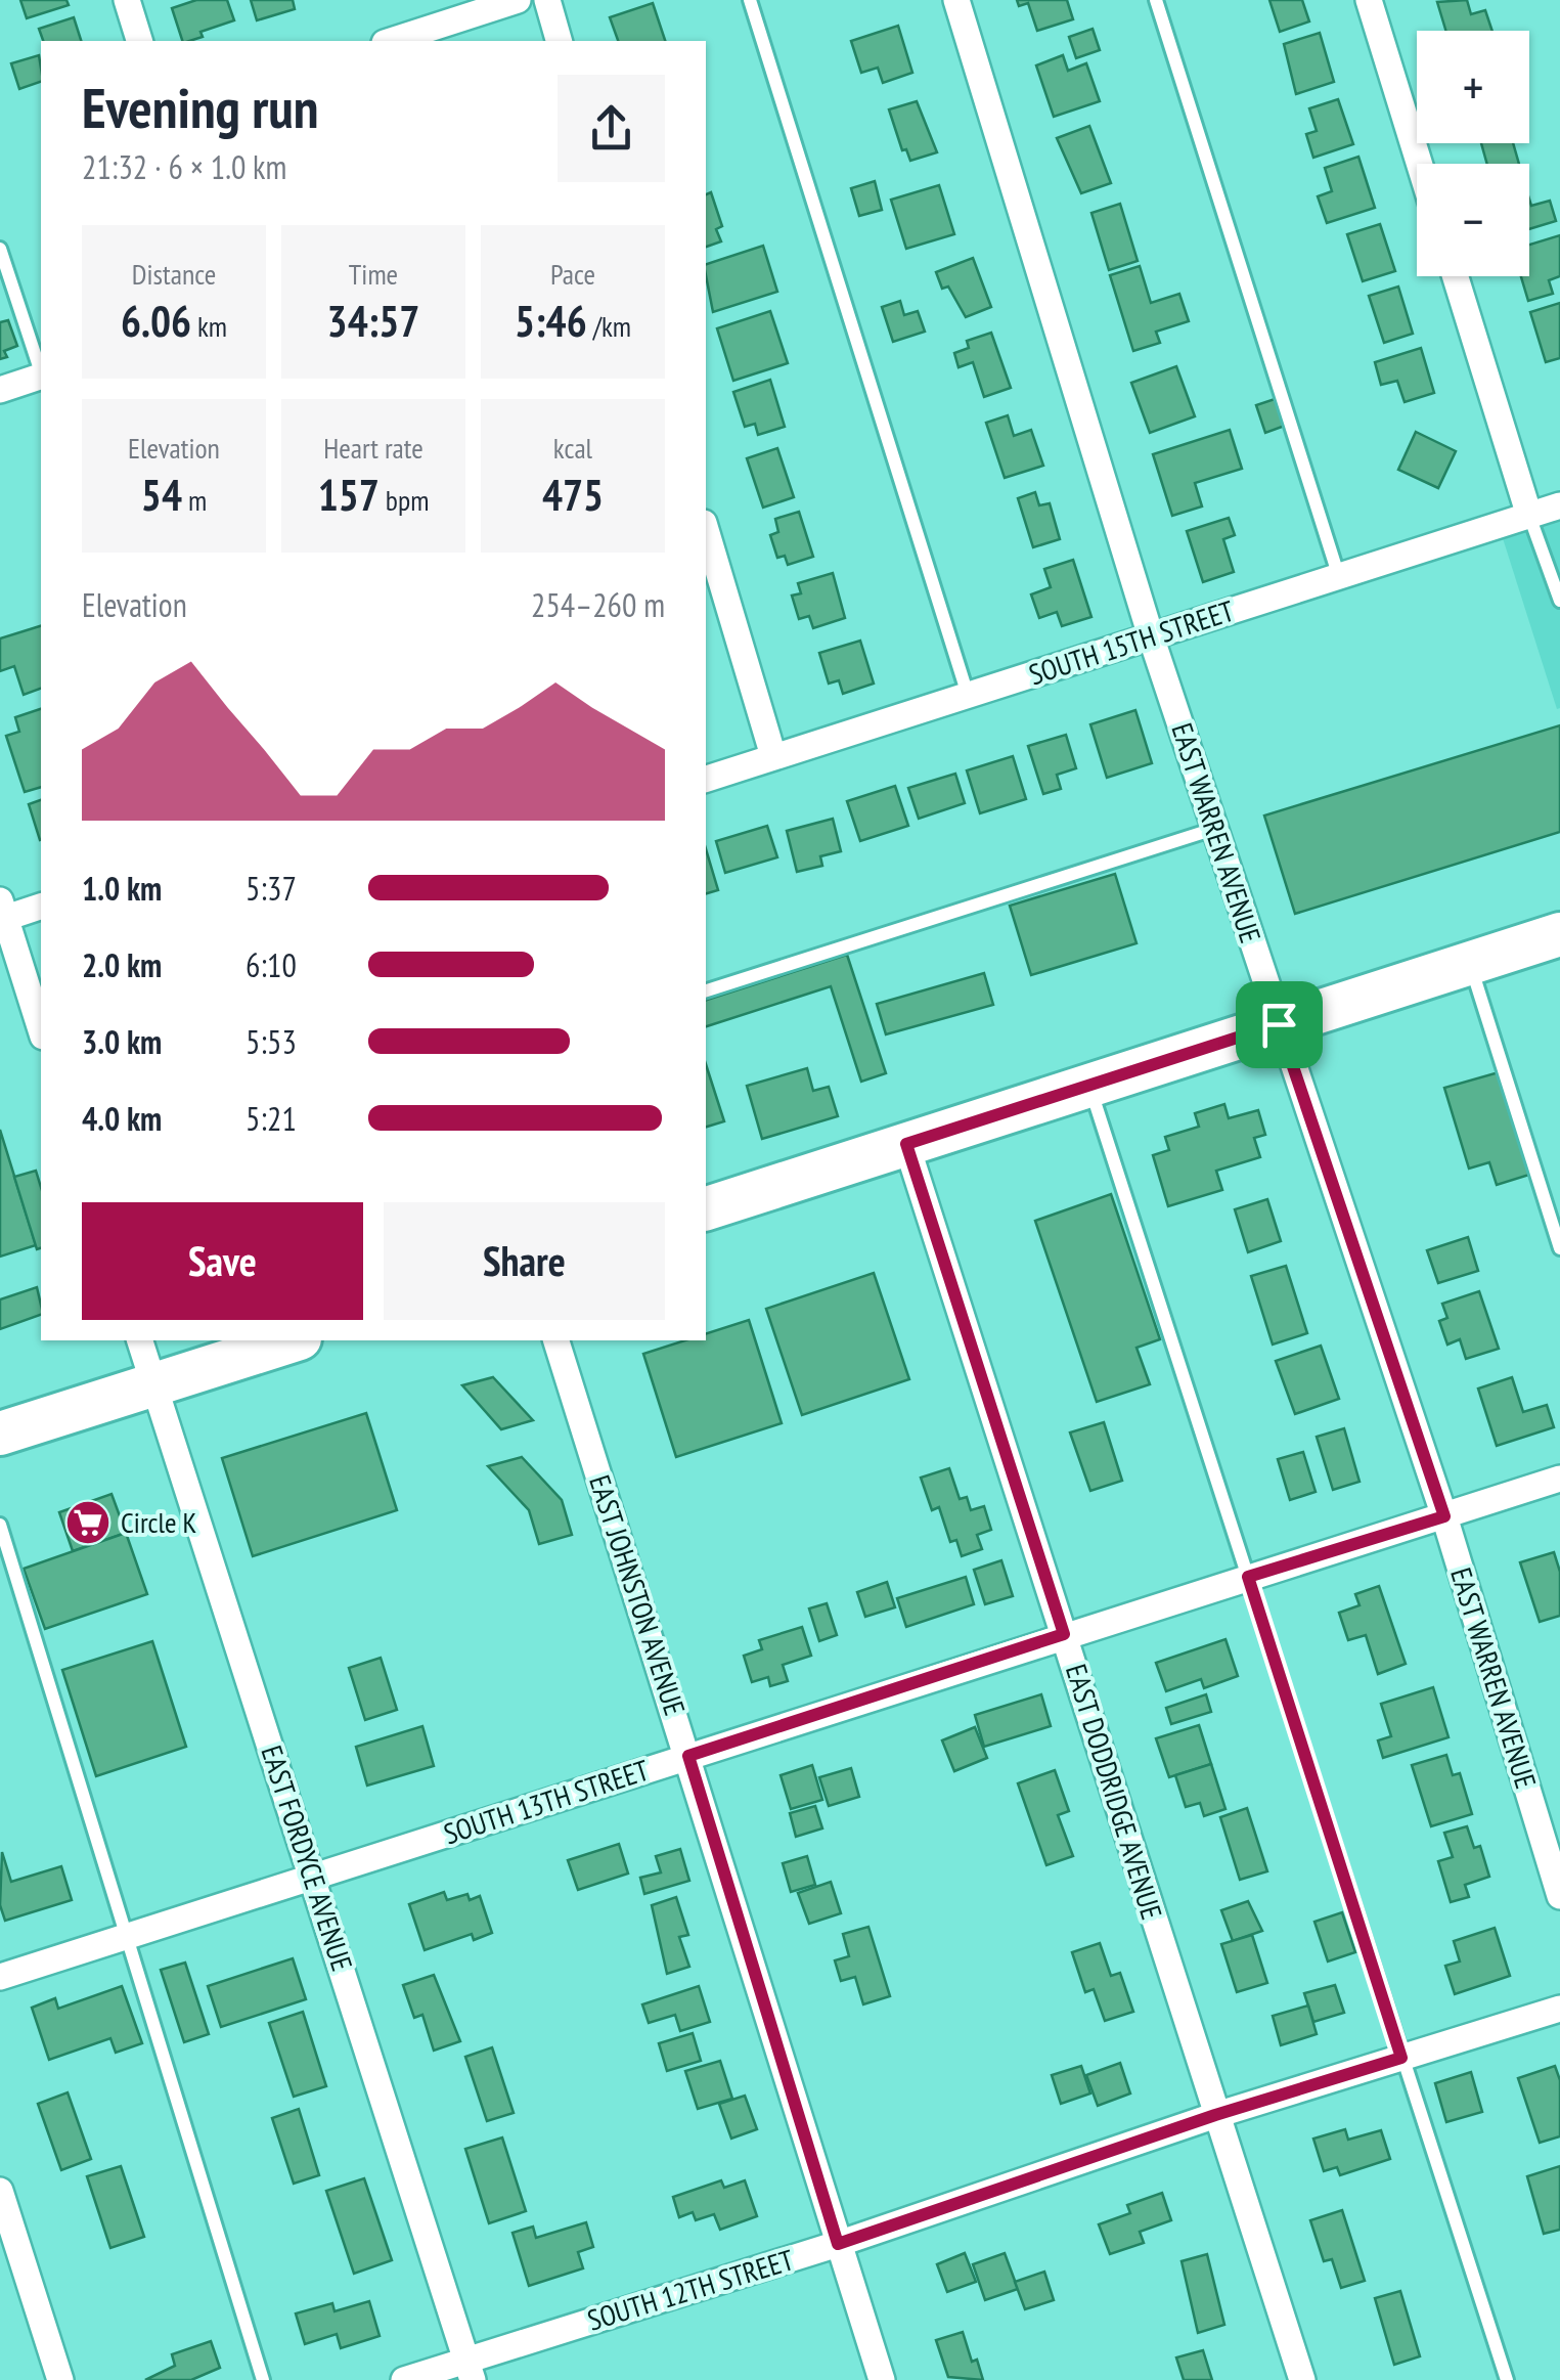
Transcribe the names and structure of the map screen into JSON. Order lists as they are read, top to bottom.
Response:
{
  "streets": {
    "street": [
      "SOUTH 15TH STREET",
      "EAST WARREN AVENUE",
      "EAST JOHNSTON AVENUE",
      "EAST DODDRIDGE AVENUE",
      "SOUTH 13TH STREET",
      "EAST FORDYCE AVENUE",
      "SOUTH 12TH STREET"
    ]
  },
  "crossings": [
    ["SOUTH 15TH STREET", "EAST WARREN AVENUE"],
    ["EAST WARREN AVENUE", "SOUTH 13TH STREET"],
    ["EAST JOHNSTON AVENUE", "SOUTH 13TH STREET"],
    ["EAST JOHNSTON AVENUE", "SOUTH 12TH STREET"],
    ["EAST DODDRIDGE AVENUE", "SOUTH 13TH STREET"],
    ["EAST DODDRIDGE AVENUE", "SOUTH 12TH STREET"],
    ["SOUTH 13TH STREET", "EAST FORDYCE AVENUE"],
    ["EAST FORDYCE AVENUE", "SOUTH 12TH STREET"]
  ],
  "places": {
    "supermarket": ["Circle K"]
  },
  "page": {
    "map_buttons": ["+", "−"],
    "heading": ["Evening run", "21:32 · 6 × 1.0 km"],
    "stats": [
      ["Distance", "6.06 km"],
      ["Time", "34:57"],
      ["Pace", "5:46 /km"],
      ["Elevation", "54 m"],
      ["Heart rate", "157 bpm"],
      ["kcal", "475"]
    ],
    "chart": ["Elevation", "254–260 m"],
    "list": [
      {
        "name": "1.0 km",
        "note": "5:37"
      },
      {
        "name": "2.0 km",
        "note": "6:10"
      },
      {
        "name": "3.0 km",
        "note": "5:53"
      },
      {
        "name": "4.0 km",
        "note": "5:21"
      }
    ],
    "buttons": ["Save", "Share"]
  }
}
